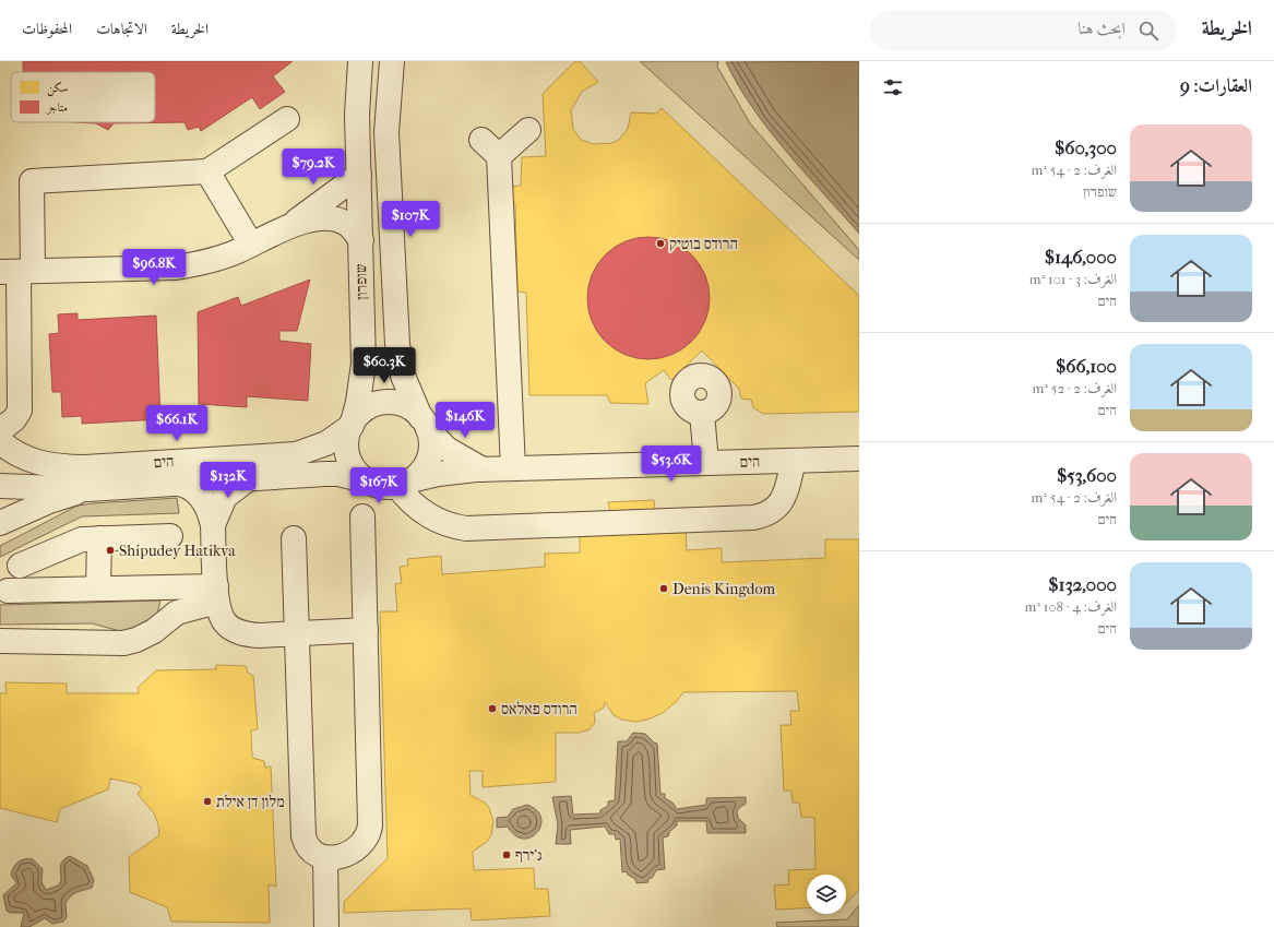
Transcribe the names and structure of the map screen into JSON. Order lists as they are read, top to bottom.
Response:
{
  "streets": {
    "street": ["שופרון", "הים"]
  },
  "crossings": [
    ["שופרון", "הים"]
  ],
  "places": [
    "הרודס בוטיק",
    "Shipudey Hatikva",
    "Denis Kingdom",
    "הרודס פאלאס",
    "מלון דן אילת",
    "ג'ירף"
  ],
  "legend": ["سكن", "متاجر"],
  "page": {
    "header": "الخريطة",
    "search": "ابحث هنا",
    "nav": ["الخريطة", "الاتجاهات", "المحفوظات"],
    "heading": "العقارات: 9",
    "list": [
      {
        "name": "$60,300",
        "note": "الغرف: 2 · 54 m² · שופרון"
      },
      {
        "name": "$146,000",
        "note": "الغرف: 3 · 101 m² · הים"
      },
      {
        "name": "$66,100",
        "note": "الغرف: 2 · 52 m² · הים"
      },
      {
        "name": "$53,600",
        "note": "الغرف: 2 · 54 m² · הים"
      },
      {
        "name": "$132,000",
        "note": "الغرف: 4 · 108 m² · הים"
      }
    ],
    "price": [
      "$79.2K",
      "$107K",
      "$96.8K",
      "$60.3K",
      "$146K",
      "$66.1K",
      "$53.6K",
      "$132K",
      "$167K"
    ]
  }
}
